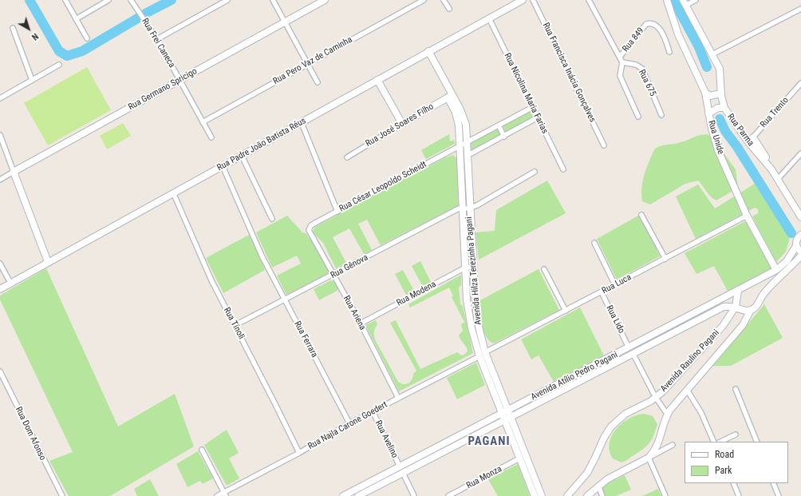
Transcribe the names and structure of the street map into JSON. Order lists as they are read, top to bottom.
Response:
{
  "streets": {
    "main road": [
      "Rua Germano Spricigo",
      "Rua José Soares Filho",
      "Rua Parma",
      "Rua Unide",
      "Rua Padre João Batista Réus",
      "Avenida Hilza Terezinha Pagani",
      "Avenida Raulino Pagani",
      "Avenida Atílio Pedro Pagani"
    ],
    "street": [
      "Rua 849",
      "Rua Frei Caneca",
      "Rua Pero Vaz de Caminha",
      "Rua Francisca Inácia Gonçalves",
      "Rua 675",
      "Rua Nicolina Maria Farias",
      "Rua Trento",
      "Rua César Leopoldo Scheidt",
      "Rua Gênova",
      "Rua Luca",
      "Rua Modena",
      "Rua Ariena",
      "Rua Lido",
      "Rua Tínoli",
      "Rua Ferrara",
      "Rua Najla Carone Goedert",
      "Rua Dom Afonso",
      "Rua Avelino",
      "Rua Monza"
    ]
  },
  "crossings": [
    ["Rua Frei Caneca", "Rua Pero Vaz de Caminha"],
    ["Rua Frei Caneca", "Rua Germano Spricigo"],
    ["Rua Nicolina Maria Farias", "Rua Padre João Batista Réus"],
    ["Rua Nicolina Maria Farias", "Rua César Leopoldo Scheidt"],
    ["Rua Trento", "Rua Parma"],
    ["Rua José Soares Filho", "Avenida Hilza Terezinha Pagani"],
    ["Rua Unide", "Rua Luca"],
    ["Rua Unide", "Avenida Atílio Pedro Pagani"],
    ["Rua Padre João Batista Réus", "Rua Tínoli"],
    ["Rua Padre João Batista Réus", "Rua Ferrara"],
    ["Rua César Leopoldo Scheidt", "Avenida Hilza Terezinha Pagani"],
    ["Rua César Leopoldo Scheidt", "Rua Ariena"],
    ["Rua Gênova", "Avenida Hilza Terezinha Pagani"],
    ["Rua Gênova", "Rua Ariena"],
    ["Rua Gênova", "Rua Tínoli"],
    ["Rua Gênova", "Rua Ferrara"],
    ["Avenida Hilza Terezinha Pagani", "Rua Luca"],
    ["Avenida Hilza Terezinha Pagani", "Rua Modena"],
    ["Avenida Hilza Terezinha Pagani", "Avenida Atílio Pedro Pagani"],
    ["Avenida Hilza Terezinha Pagani", "Rua Najla Carone Goedert"],
    ["Avenida Hilza Terezinha Pagani", "Rua Monza"],
    ["Rua Luca", "Rua Lido"],
    ["Rua Modena", "Rua Ariena"],
    ["Rua Ariena", "Rua Najla Carone Goedert"],
    ["Rua Lido", "Avenida Atílio Pedro Pagani"],
    ["Rua Tínoli", "Rua Najla Carone Goedert"],
    ["Rua Ferrara", "Rua Najla Carone Goedert"],
    ["Avenida Raulino Pagani", "Avenida Atílio Pedro Pagani"],
    ["Avenida Atílio Pedro Pagani", "Rua Avelino"],
    ["Rua Najla Carone Goedert", "Rua Avelino"]
  ],
  "districts": ["PAGANI"],
  "legend": ["Road", "Park"],
  "north": "bottom right"
}
